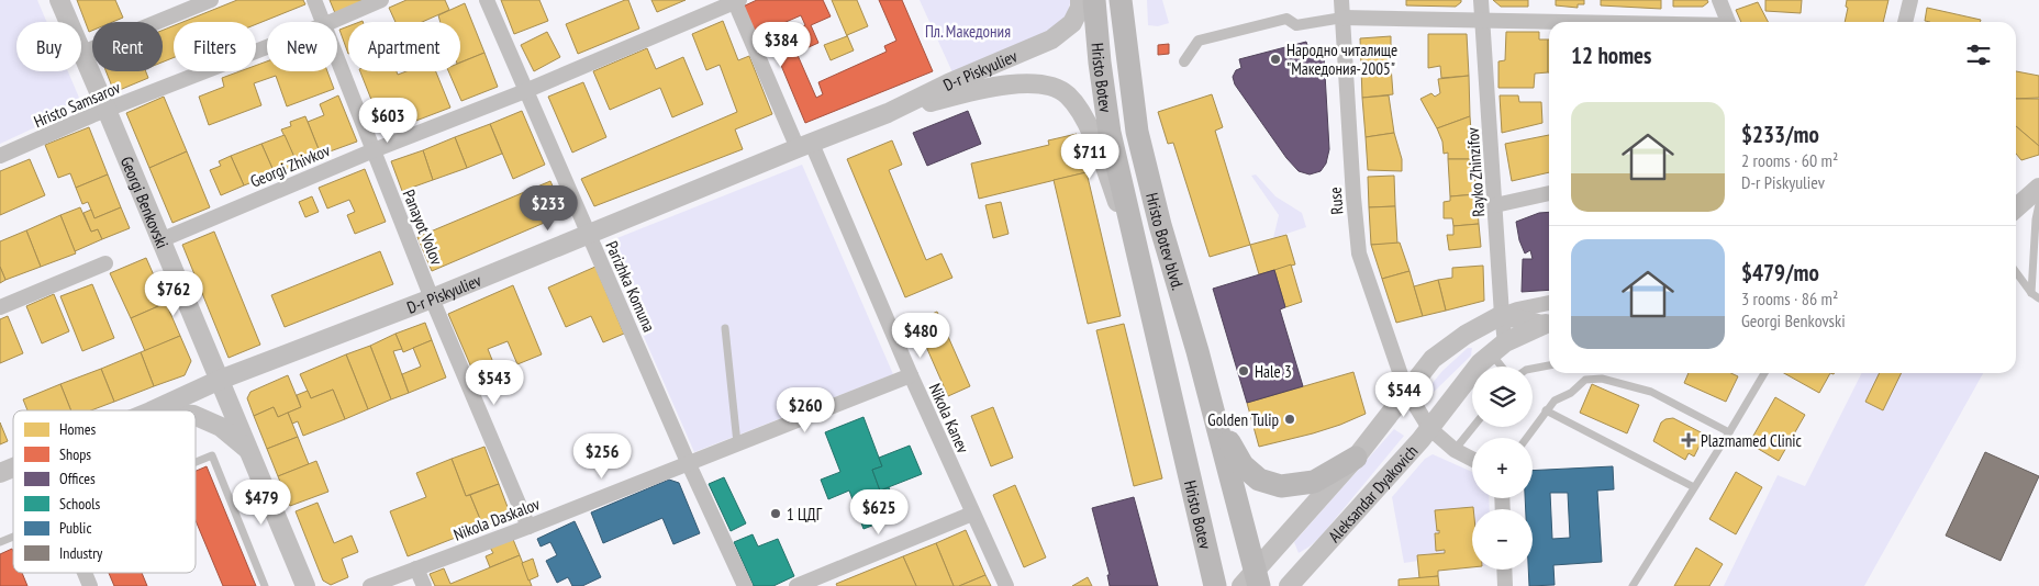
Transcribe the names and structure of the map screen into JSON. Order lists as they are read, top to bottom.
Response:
{
  "streets": {
    "main road": ["Hristo Botev", "Hristo Botev blvd."],
    "street": [
      "D-r Piskyuliev",
      "Hristo Samsarov",
      "Georgi Zhivkov",
      "Rayko Zhinzifov",
      "Ruse",
      "Georgi Benkovski",
      "Panayot Volov",
      "Parizhka Komuna",
      "Nikola Kanev",
      "Aleksandar Dyakovich",
      "Nikola Daskalov"
    ]
  },
  "crossings": [
    ["D-r Piskyuliev", "Hristo Botev"],
    ["D-r Piskyuliev", "Georgi Benkovski"],
    ["D-r Piskyuliev", "Panayot Volov"],
    ["D-r Piskyuliev", "Hristo Botev blvd."],
    ["D-r Piskyuliev", "Parizhka Komuna"],
    ["D-r Piskyuliev", "Nikola Kanev"],
    ["Hristo Botev", "Hristo Botev blvd."],
    ["Hristo Samsarov", "Georgi Benkovski"],
    ["Georgi Zhivkov", "Georgi Benkovski"],
    ["Georgi Zhivkov", "Panayot Volov"],
    ["Georgi Zhivkov", "Parizhka Komuna"],
    ["Georgi Zhivkov", "Nikola Kanev"],
    ["Rayko Zhinzifov", "Aleksandar Dyakovich"],
    ["Ruse", "Aleksandar Dyakovich"],
    ["Panayot Volov", "Nikola Daskalov"],
    ["Parizhka Komuna", "Nikola Daskalov"],
    ["Nikola Kanev", "Nikola Daskalov"]
  ],
  "parks": ["Пл. Македония"],
  "places": {
    "other": [
      "Народно читалище \"Македония-2005\"",
      "Hale 3",
      "Golden Tulip",
      "1 ЦДГ"
    ],
    "health": ["Plazmamed Clinic"]
  },
  "legend": [
    "Homes",
    "Shops",
    "Offices",
    "Schools",
    "Public",
    "Industry"
  ],
  "page": {
    "price": [
      "$384",
      "$603",
      "$711",
      "$233",
      "$762",
      "$480",
      "$543",
      "$544",
      "$260",
      "$256",
      "$479",
      "$625"
    ],
    "chip": [
      "Buy",
      "Rent",
      "Filters",
      "New",
      "Apartment"
    ],
    "heading": "12 homes",
    "list": [
      {
        "name": "$233/mo",
        "note": "2 rooms · 60 m² · D-r Piskyuliev"
      },
      {
        "name": "$479/mo",
        "note": "3 rooms · 86 m² · Georgi Benkovski"
      }
    ],
    "map_buttons": ["+", "−"]
  }
}
